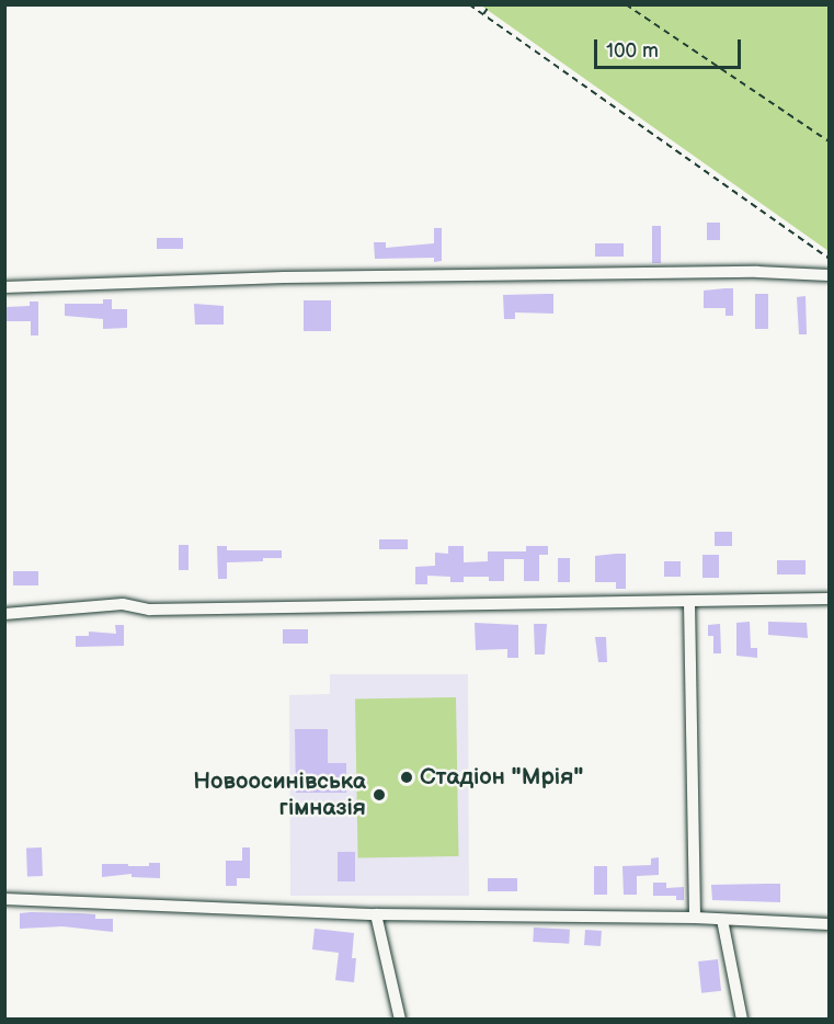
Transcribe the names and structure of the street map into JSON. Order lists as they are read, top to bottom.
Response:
{
  "places": ["Стадіон \"Мрія\"", "Новоосинівська гімназія"],
  "scale_bar": "100 m"
}
